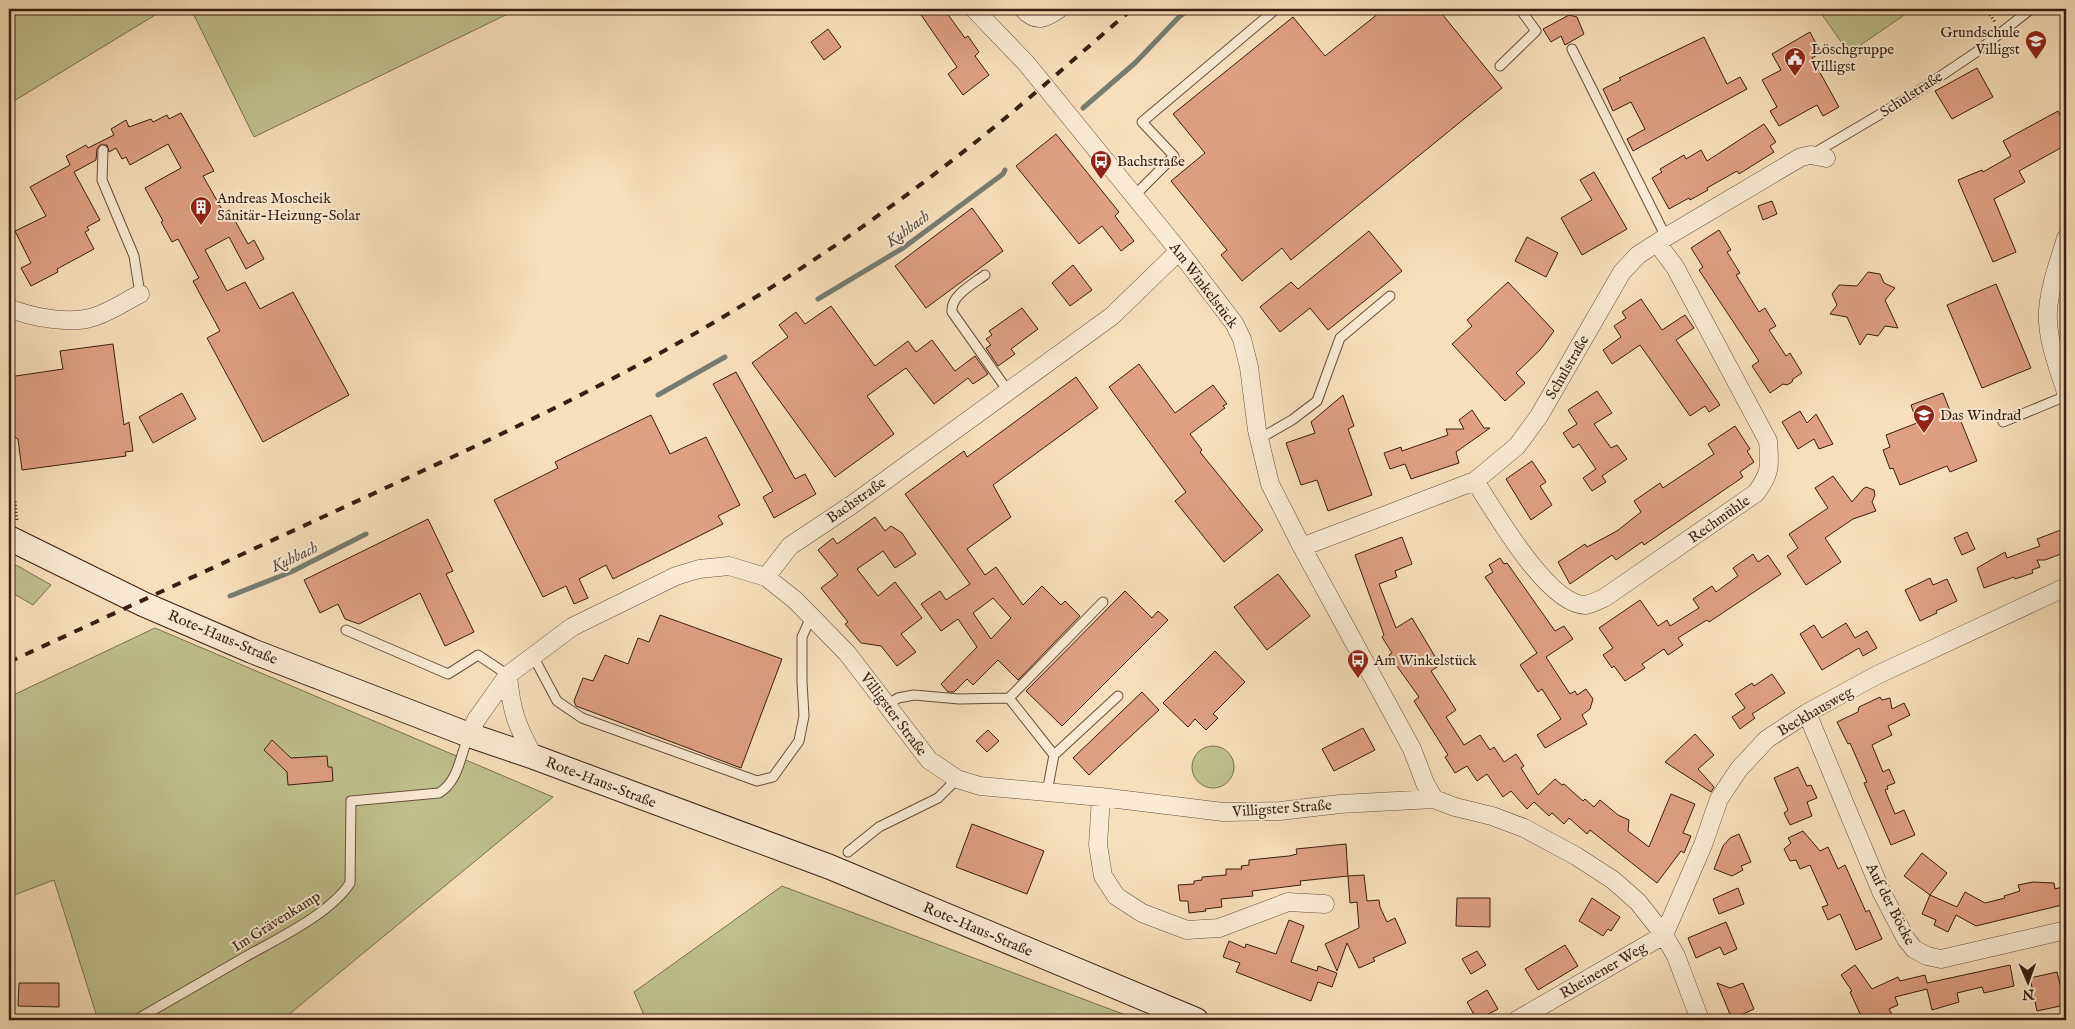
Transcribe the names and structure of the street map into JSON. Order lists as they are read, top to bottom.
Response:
{
  "streets": {
    "main road": ["Rote-Haus-Straße"],
    "street": [
      "Schulstraße",
      "Am Winkelstück",
      "Bachstraße",
      "Rechmühle",
      "Beckhausweg",
      "Villigster Straße",
      "Auf der Böcke",
      "Rheinener Weg"
    ],
    "lane": ["Im Grävenkamp"]
  },
  "crossings": [
    ["Schulstraße", "Am Winkelstück"],
    ["Schulstraße", "Rechmühle"],
    ["Am Winkelstück", "Bachstraße"],
    ["Am Winkelstück", "Villigster Straße"],
    ["Bachstraße", "Villigster Straße"],
    ["Rote-Haus-Straße", "Im Grävenkamp"],
    ["Beckhausweg", "Villigster Straße"],
    ["Beckhausweg", "Auf der Böcke"],
    ["Beckhausweg", "Rheinener Weg"],
    ["Villigster Straße", "Rheinener Weg"]
  ],
  "water": ["Kuhbach"],
  "places": {
    "school or university": ["Grundschule Villigst", "Das Windrad"],
    "public building": ["Löschgruppe Villigst"],
    "bus stop": ["Bachstraße", "Am Winkelstück"],
    "building": ["Andreas Moscheik Sanitär-Heizung-Solar"]
  },
  "north": "bottom"
}
